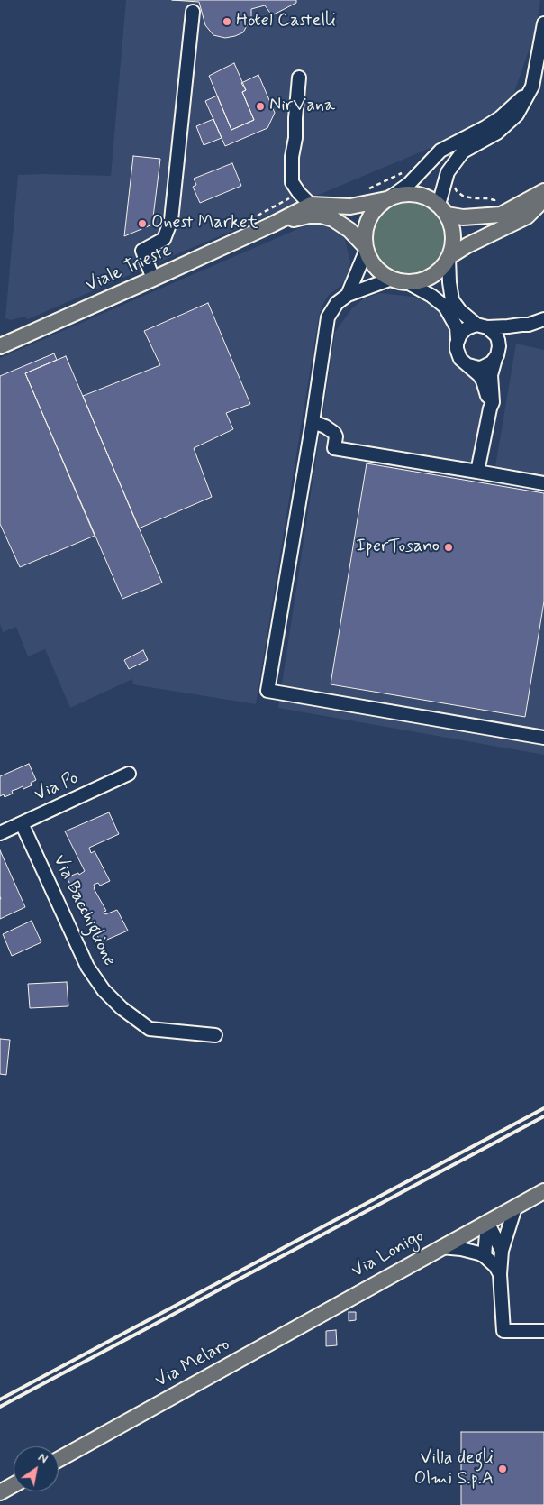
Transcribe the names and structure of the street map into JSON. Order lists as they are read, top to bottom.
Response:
{
  "streets": {
    "main road": ["Viale Trieste", "Via Lonigo", "Via Melaro"],
    "street": ["Via Po", "Via Bacchiglione"]
  },
  "crossings": [
    ["Via Po", "Via Bacchiglione"],
    ["Via Lonigo", "Via Melaro"]
  ],
  "places": [
    "Hotel Castelli",
    "NirVana",
    "Onest Market",
    "IperTosano",
    "Villa degli Olmi S.p.A"
  ],
  "north": "top right"
}
